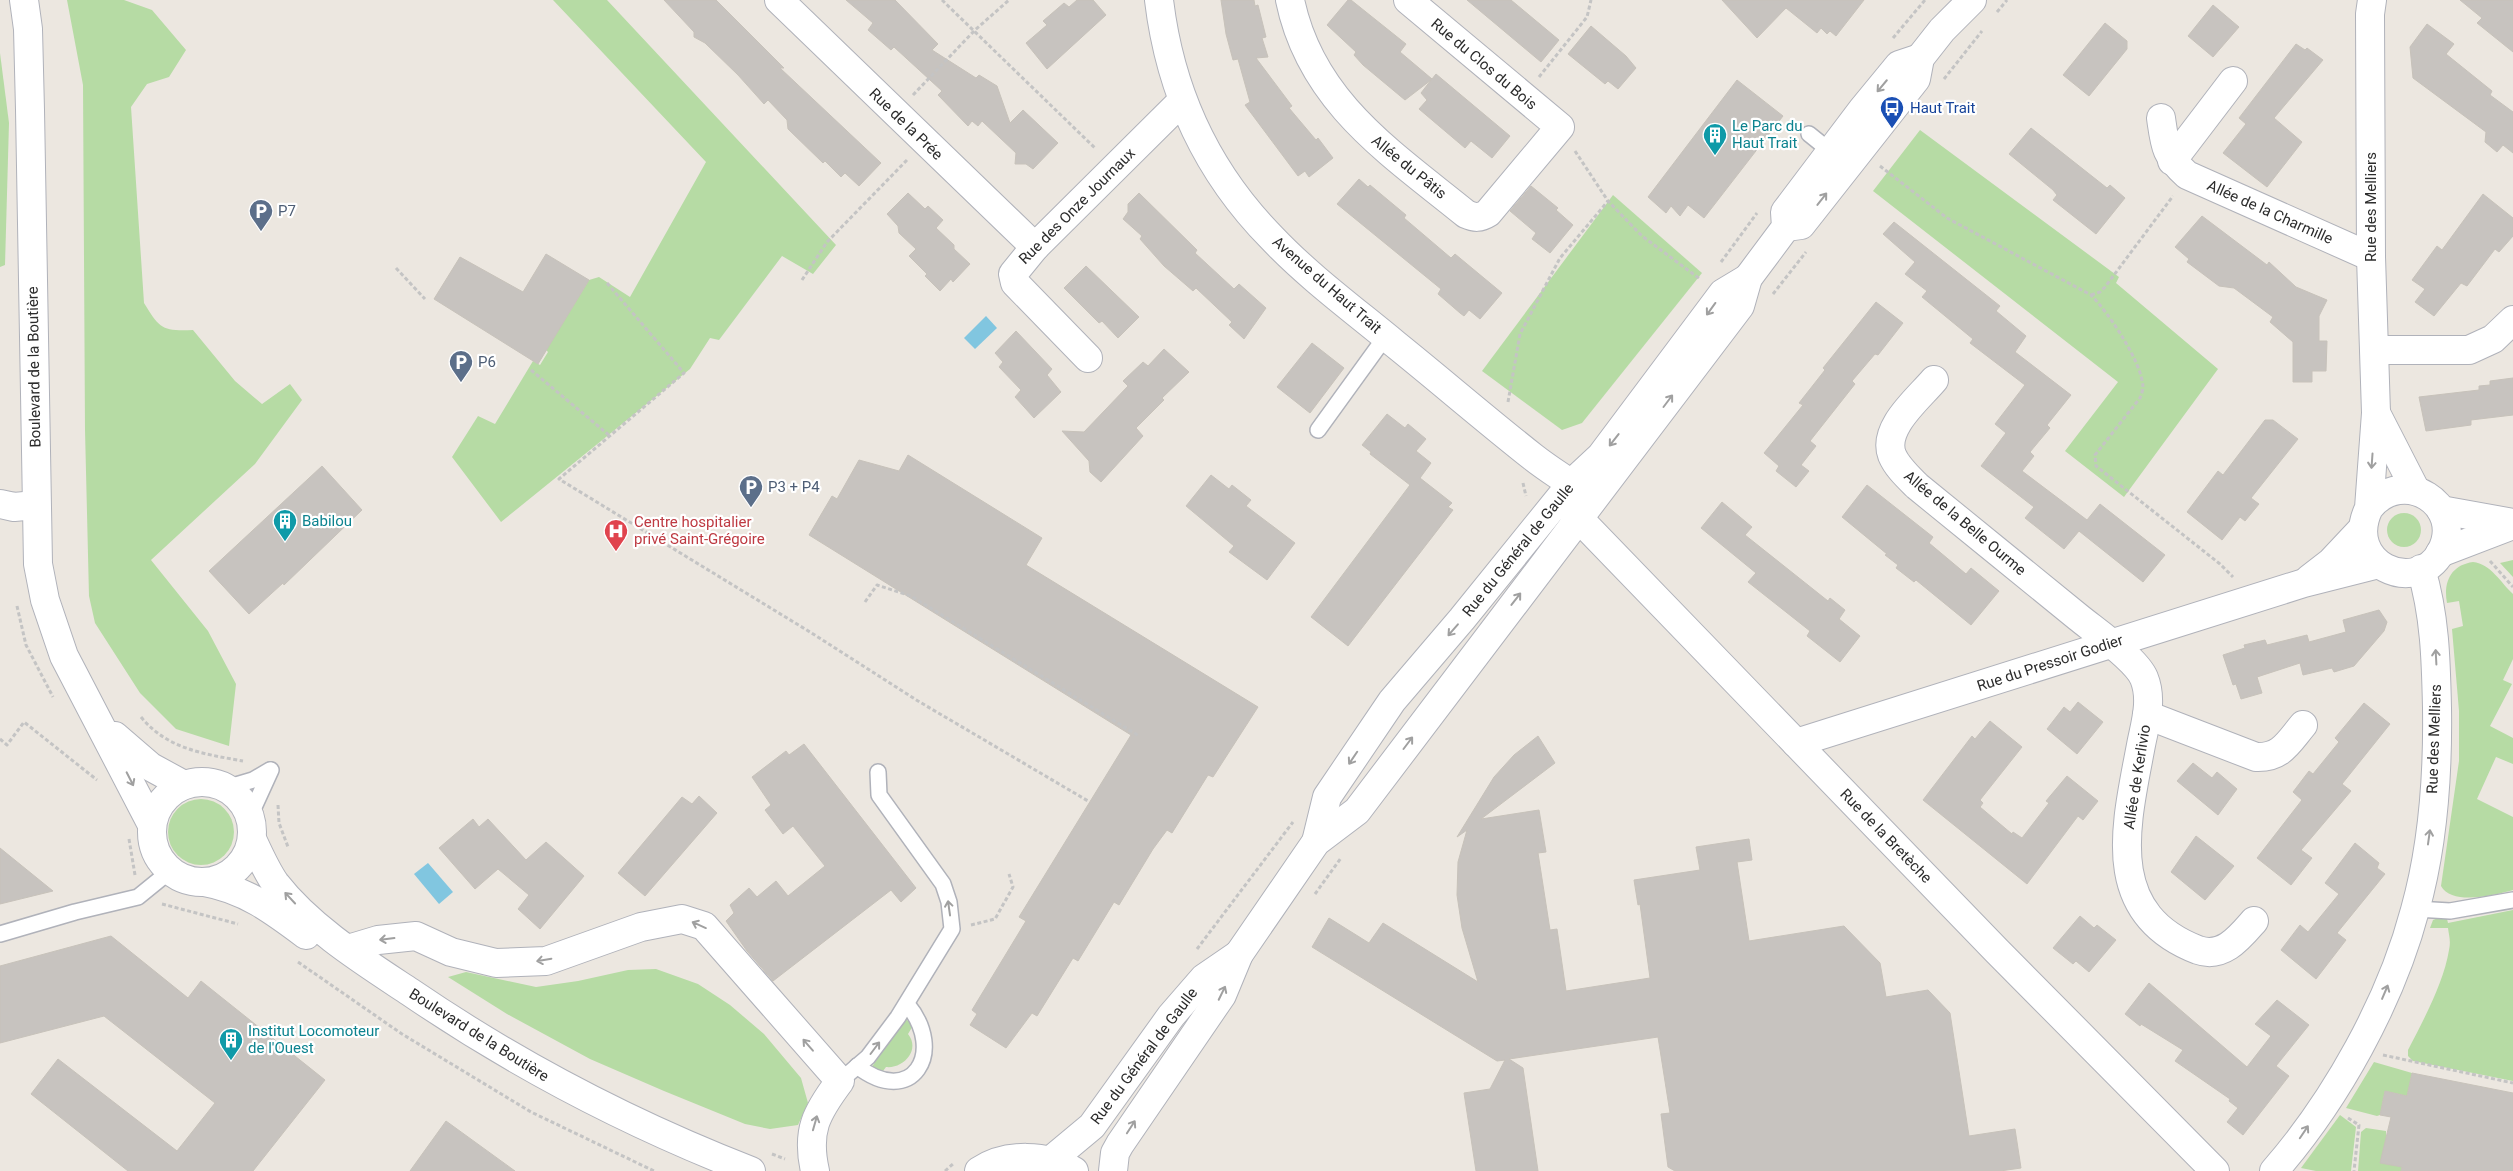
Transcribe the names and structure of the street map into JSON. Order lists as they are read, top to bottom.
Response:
{
  "streets": {
    "street": [
      "Rue du Clos du Bois",
      "Rue de la Prée",
      "Allée du Pâtis",
      "Rue des Onze Journaux",
      "Rue des Melliers",
      "Allée de la Charmille",
      "Avenue du Haut Trait",
      "Boulevard de la Boutière",
      "Allée de la Belle Ourme",
      "Rue du Général de Gaulle",
      "Rue du Pressoir Godier",
      "Allée de Kerlivio",
      "Rue de la Bretèche"
    ]
  },
  "crossings": [
    ["Rue du Clos du Bois", "Allée du Pâtis"],
    ["Rue de la Prée", "Rue des Onze Journaux"],
    ["Rue des Onze Journaux", "Avenue du Haut Trait"],
    ["Rue des Melliers", "Allée de la Charmille"],
    ["Rue des Melliers", "Rue du Pressoir Godier"],
    ["Avenue du Haut Trait", "Rue du Général de Gaulle"],
    ["Avenue du Haut Trait", "Rue de la Bretèche"],
    ["Allée de la Belle Ourme", "Rue du Pressoir Godier"],
    ["Allée de la Belle Ourme", "Allée de Kerlivio"],
    ["Rue du Général de Gaulle", "Rue de la Bretèche"],
    ["Rue du Pressoir Godier", "Allée de Kerlivio"],
    ["Rue du Pressoir Godier", "Rue de la Bretèche"]
  ],
  "places": {
    "bus stop": ["Haut Trait"],
    "building": ["Le Parc du Haut Trait", "Babilou", "Institut Locomoteur de l'Ouest"],
    "parking": ["P7", "P6", "P3 + P4"],
    "hospital": ["Centre hospitalier privé Saint-Grégoire"]
  }
}
